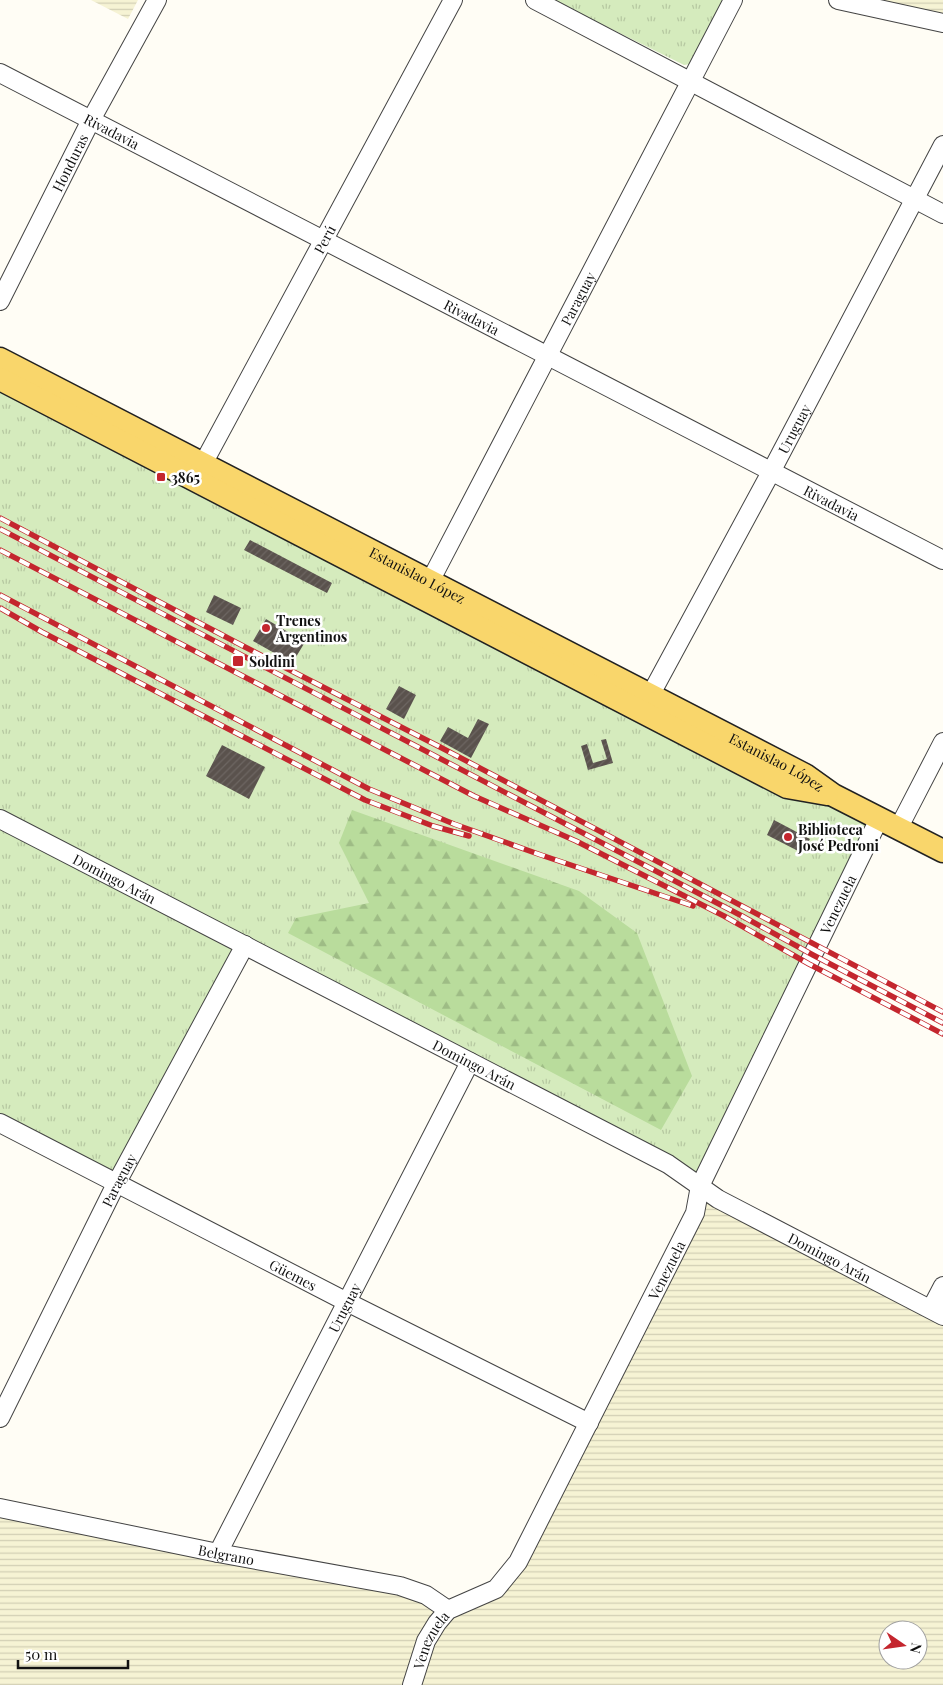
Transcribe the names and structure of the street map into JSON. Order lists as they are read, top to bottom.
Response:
{
  "streets": {
    "main road": ["Estanislao López"],
    "street": [
      "Rivadavia",
      "Honduras",
      "Perú",
      "Paraguay",
      "Uruguay",
      "Domingo Arán",
      "Venezuela",
      "Güemes",
      "Belgrano"
    ]
  },
  "crossings": [
    ["Rivadavia", "Honduras"],
    ["Rivadavia", "Perú"],
    ["Rivadavia", "Paraguay"],
    ["Rivadavia", "Uruguay"],
    ["Perú", "Estanislao López"],
    ["Paraguay", "Estanislao López"],
    ["Paraguay", "Domingo Arán"],
    ["Paraguay", "Güemes"],
    ["Uruguay", "Estanislao López"],
    ["Uruguay", "Domingo Arán"],
    ["Uruguay", "Güemes"],
    ["Uruguay", "Belgrano"],
    ["Estanislao López", "Venezuela"],
    ["Domingo Arán", "Venezuela"],
    ["Venezuela", "Güemes"],
    ["Venezuela", "Belgrano"]
  ],
  "places": {
    "transit": ["3865", "Soldini"],
    "other": ["Trenes Argentinos", "Biblioteca José Pedroni"]
  },
  "scale_bar": "50 m",
  "north": "right"
}
